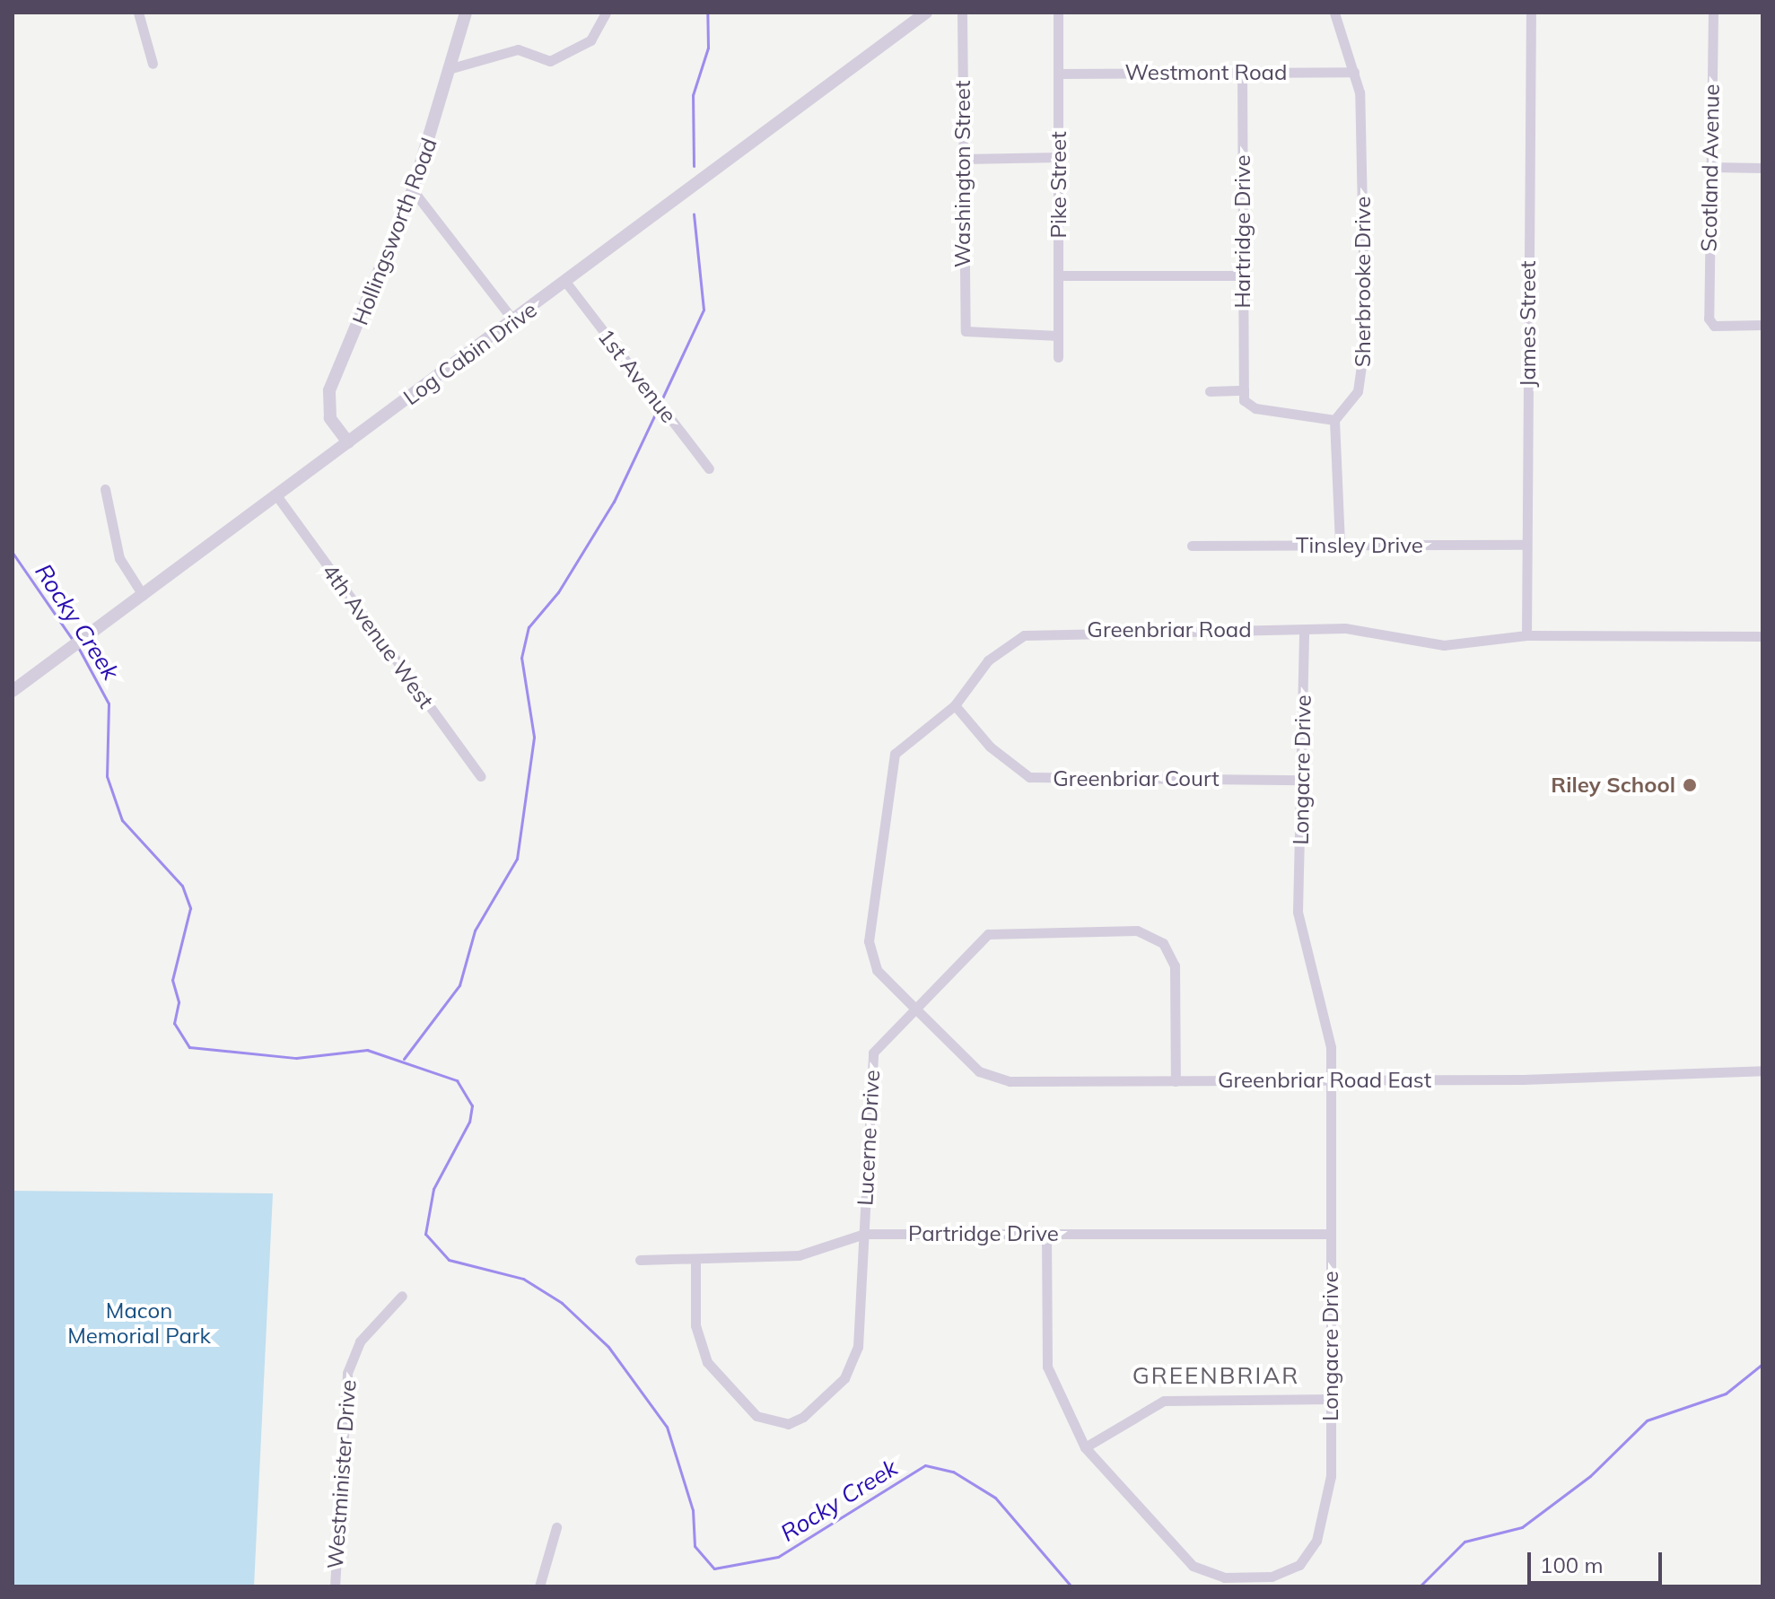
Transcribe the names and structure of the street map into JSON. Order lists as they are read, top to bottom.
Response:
{
  "streets": {
    "street": [
      "Westmont Road",
      "Scotland Avenue",
      "Washington Street",
      "Pike Street",
      "Hollingsworth Road",
      "Hartridge Drive",
      "Sherbrooke Drive",
      "James Street",
      "Log Cabin Drive",
      "1st Avenue",
      "Tinsley Drive",
      "Greenbriar Road",
      "4th Avenue West",
      "Longacre Drive",
      "Greenbriar Court",
      "Greenbriar Road East",
      "Lucerne Drive",
      "Partridge Drive",
      "Westminister Drive"
    ]
  },
  "crossings": [
    ["Westmont Road", "Pike Street"],
    ["Westmont Road", "Hartridge Drive"],
    ["Westmont Road", "Sherbrooke Drive"],
    ["Washington Street", "Pike Street"],
    ["Hollingsworth Road", "Log Cabin Drive"],
    ["James Street", "Tinsley Drive"],
    ["James Street", "Greenbriar Road"],
    ["Log Cabin Drive", "1st Avenue"],
    ["Log Cabin Drive", "4th Avenue West"],
    ["Greenbriar Road", "Longacre Drive"],
    ["Greenbriar Road", "Greenbriar Court"],
    ["Greenbriar Road", "Greenbriar Road East"],
    ["Greenbriar Road", "Lucerne Drive"],
    ["Longacre Drive", "Greenbriar Court"],
    ["Longacre Drive", "Greenbriar Road East"],
    ["Longacre Drive", "Partridge Drive"],
    ["Greenbriar Road East", "Lucerne Drive"],
    ["Lucerne Drive", "Partridge Drive"]
  ],
  "districts": ["GREENBRIAR"],
  "water": ["Rocky Creek"],
  "parks": ["Macon Memorial Park"],
  "places": ["Riley School"],
  "scale_bar": "100 m"
}
